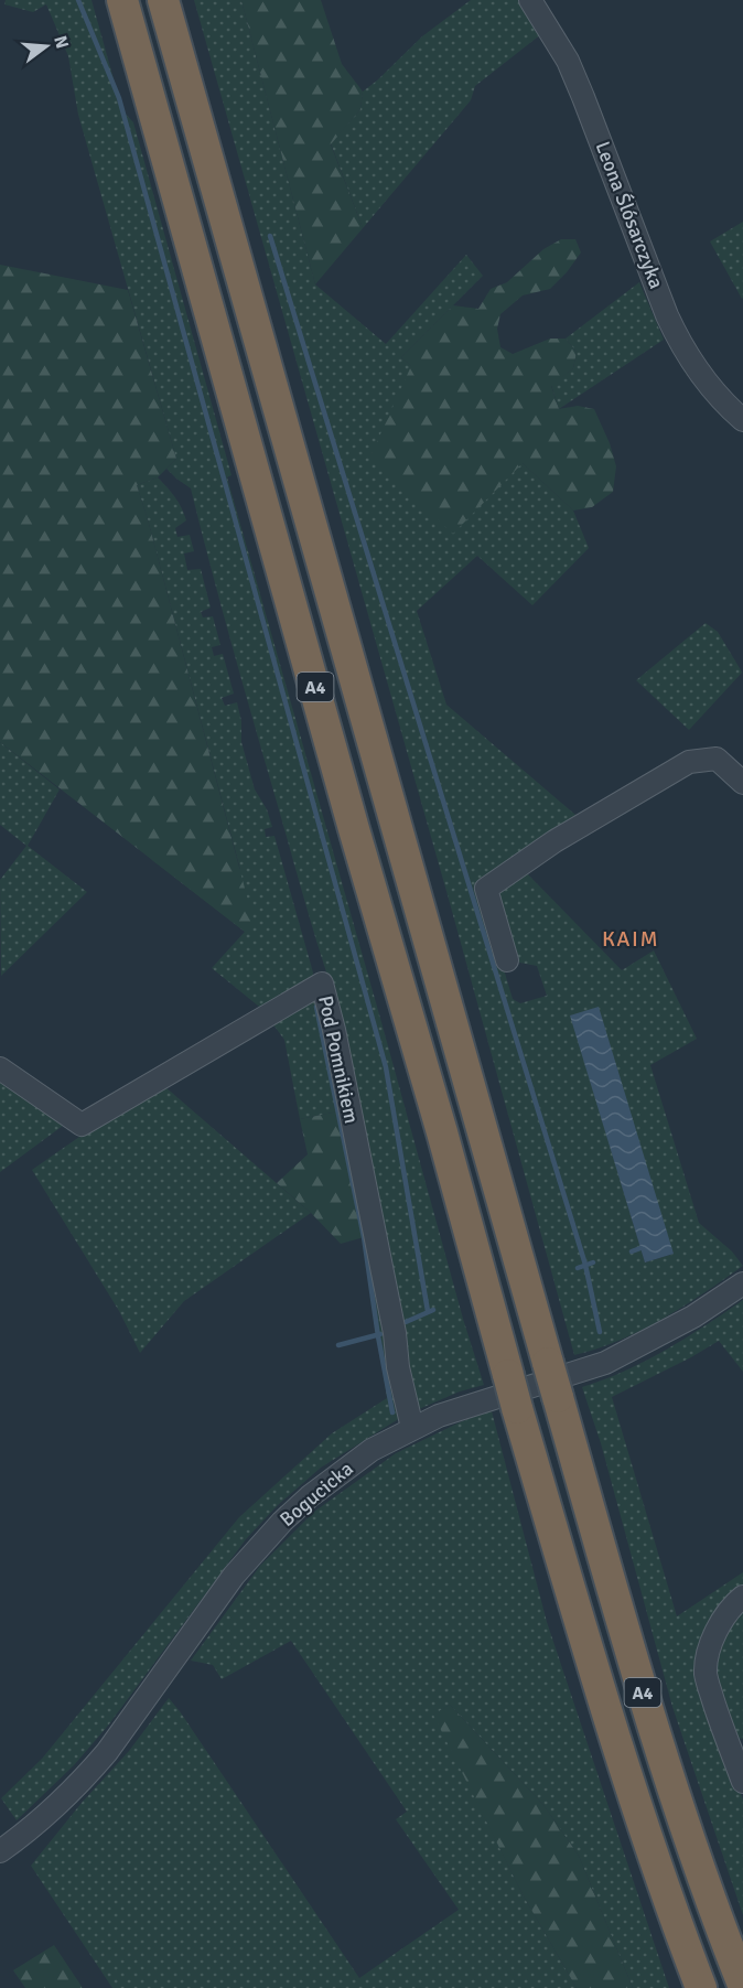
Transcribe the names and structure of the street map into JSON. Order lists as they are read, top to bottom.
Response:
{
  "streets": {
    "highway": ["A4"],
    "street": ["Leona Ślósarczyka", "Pod Pomnikiem", "Bogucicka"]
  },
  "crossings": [
    ["Pod Pomnikiem", "Bogucicka"]
  ],
  "districts": ["KAIM"],
  "north": "right"
}
